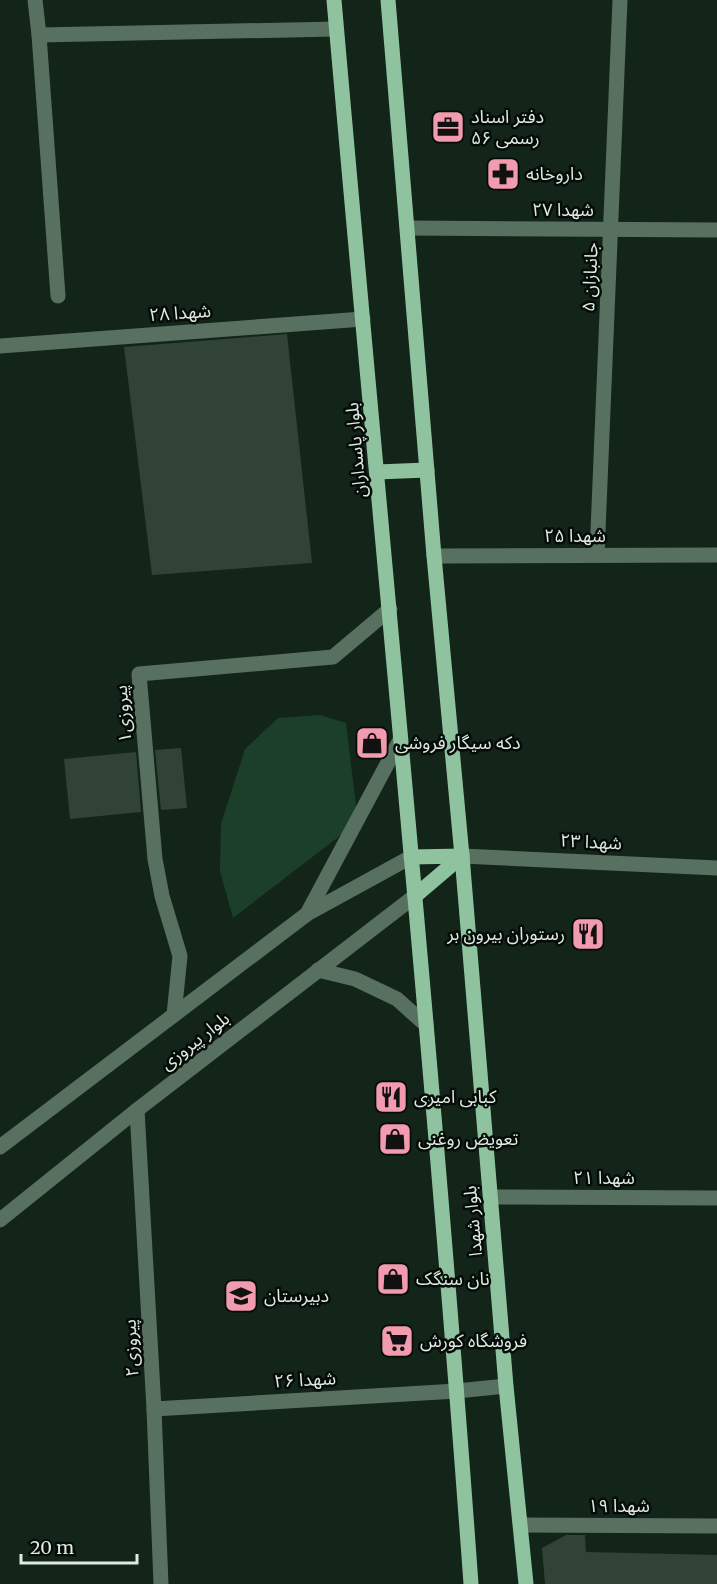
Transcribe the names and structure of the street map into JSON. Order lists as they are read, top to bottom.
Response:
{
  "streets": {
    "main road": ["بلوار پاسداران", "بلوار شهدا"],
    "street": [
      "شهدا ۲۷",
      "جانبازان ۵",
      "شهدا ۲۸",
      "شهدا ۲۵",
      "پیروزی۱",
      "شهدا ۲۳",
      "بلوار پیروزی",
      "شهدا ۲۱",
      "پیروزی۲",
      "شهدا ۲۶",
      "شهدا ۱۹"
    ]
  },
  "crossings": [
    ["شهدا ۲۷", "جانبازان ۵"],
    ["جانبازان ۵", "شهدا ۲۵"],
    ["شهدا ۲۸", "بلوار پاسداران"],
    ["بلوار پاسداران", "پیروزی۱"],
    ["بلوار پاسداران", "بلوار پیروزی"],
    ["بلوار پاسداران", "بلوار شهدا"],
    ["پیروزی۱", "بلوار پیروزی"],
    ["شهدا ۲۳", "بلوار شهدا"],
    ["بلوار پیروزی", "بلوار شهدا"],
    ["بلوار پیروزی", "پیروزی۲"],
    ["شهدا ۲۱", "بلوار شهدا"],
    ["بلوار شهدا", "شهدا ۲۶"],
    ["بلوار شهدا", "شهدا ۱۹"],
    ["پیروزی۲", "شهدا ۲۶"]
  ],
  "places": {
    "office": ["دفتر اسناد رسمی ۵۶"],
    "pharmacy": ["داروخانه"],
    "shop": ["دکه سیگار فروشی", "تعویض روغنی", "نان سنگک"],
    "restaurant": ["رستوران بیرون بر", "کبابی امیری"],
    "school or university": ["دبیرستان"],
    "supermarket": ["فروشگاه کورش"]
  },
  "scale_bar": "20 m"
}
